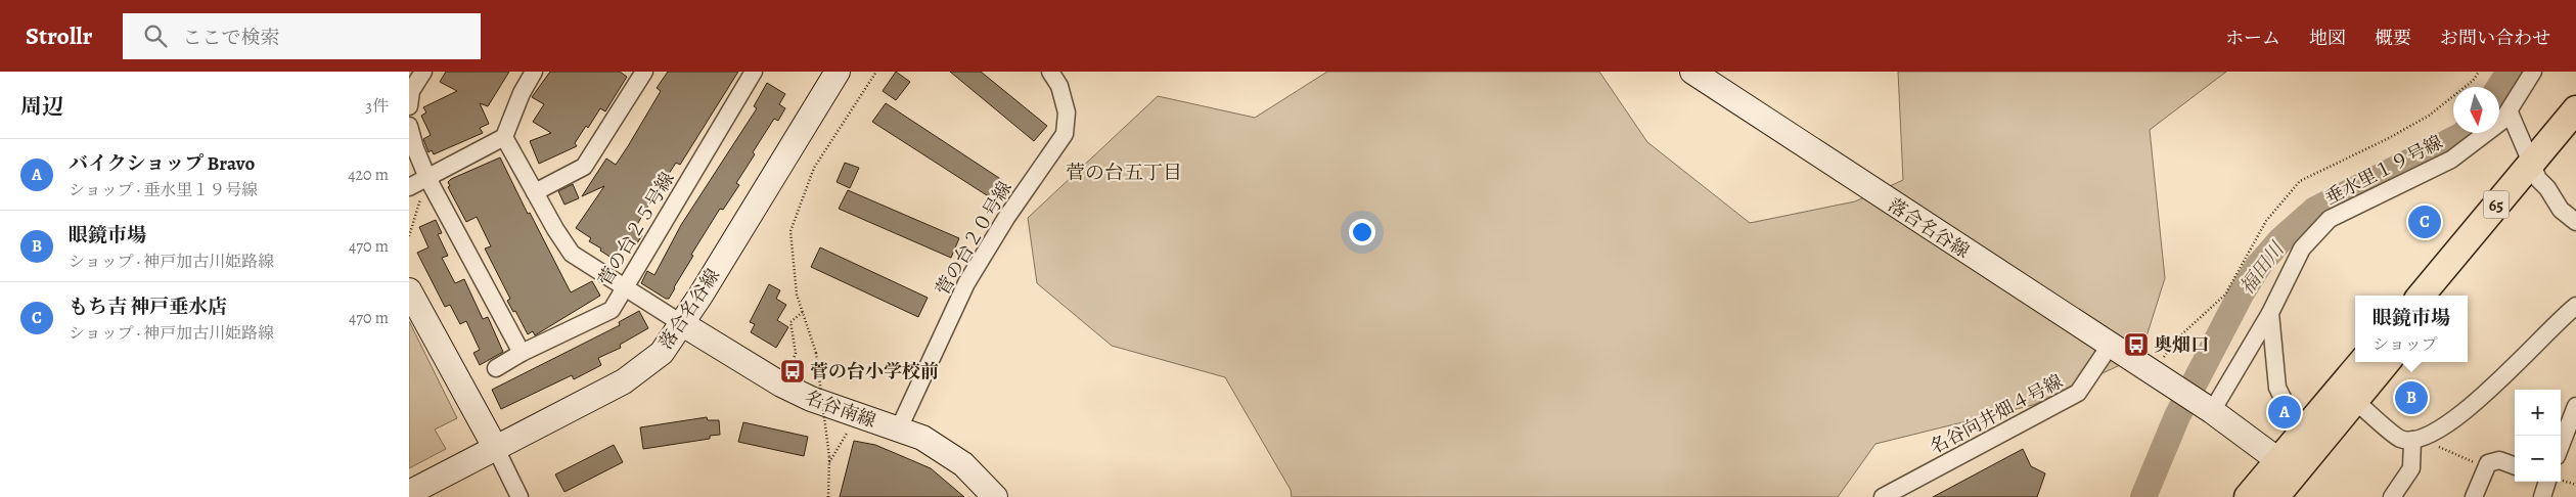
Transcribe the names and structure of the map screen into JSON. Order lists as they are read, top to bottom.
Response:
{
  "streets": {
    "main road": ["65"],
    "street": [
      "垂水里１９号線",
      "落合名谷線",
      "菅の台２５号線",
      "菅の台２０号線",
      "名谷南線",
      "名谷向井畑４号線"
    ]
  },
  "crossings": [
    ["垂水里１９号線", "落合名谷線"],
    ["落合名谷線", "名谷南線"],
    ["落合名谷線", "名谷向井畑４号線"],
    ["菅の台２０号線", "名谷南線"]
  ],
  "districts": ["菅の台五丁目"],
  "water": ["福田川"],
  "places": {
    "bus stop": ["奥畑口", "菅の台小学校前"]
  },
  "north": "bottom",
  "page": {
    "header": "Strollr",
    "search": "ここで検索",
    "nav": [
      "ホーム",
      "地図",
      "概要",
      "お問い合わせ"
    ],
    "heading": ["周辺", "3件"],
    "list": [
      {
        "mark": "A",
        "name": "バイクショップ Bravo",
        "note": "ショップ · 垂水里１９号線",
        "value": "420 m"
      },
      {
        "mark": "B",
        "name": "眼鏡市場",
        "note": "ショップ · 神戸加古川姫路線",
        "value": "470 m"
      },
      {
        "mark": "C",
        "name": "もち吉 神戸垂水店",
        "note": "ショップ · 神戸加古川姫路線",
        "value": "470 m"
      }
    ],
    "pins": ["C", "B", "A"],
    "popup": ["眼鏡市場", "ショップ"],
    "map_buttons": ["+", "−"]
  }
}
